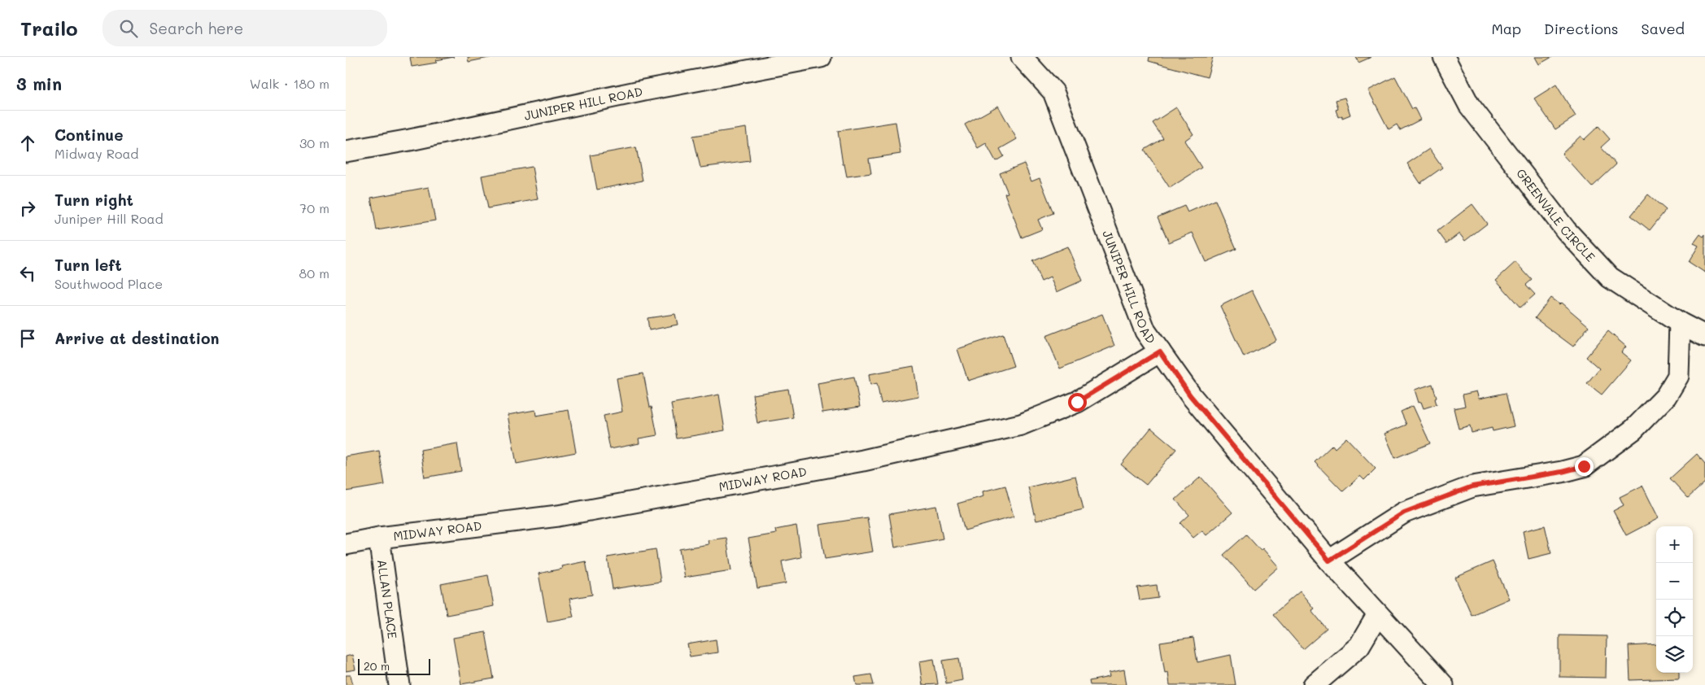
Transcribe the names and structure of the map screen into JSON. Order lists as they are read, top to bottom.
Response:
{
  "streets": {
    "street": [
      "JUNIPER HILL ROAD",
      "GREENVALE CIRCLE",
      "MIDWAY ROAD",
      "ALLAN PLACE"
    ]
  },
  "crossings": [
    ["JUNIPER HILL ROAD", "MIDWAY ROAD"],
    ["MIDWAY ROAD", "ALLAN PLACE"]
  ],
  "scale_bar": "20 m",
  "page": {
    "header": "Trailo",
    "search": "Search here",
    "nav": ["Map", "Directions", "Saved"],
    "heading": ["3 min", "Walk · 180 m"],
    "list": [
      ["Continue", "Midway Road", "30 m"],
      ["Turn right", "Juniper Hill Road", "70 m"],
      ["Turn left", "Southwood Place", "80 m"],
      "Arrive at destination"
    ],
    "map_buttons": ["+", "−"],
    "scale": "20 m"
  }
}
